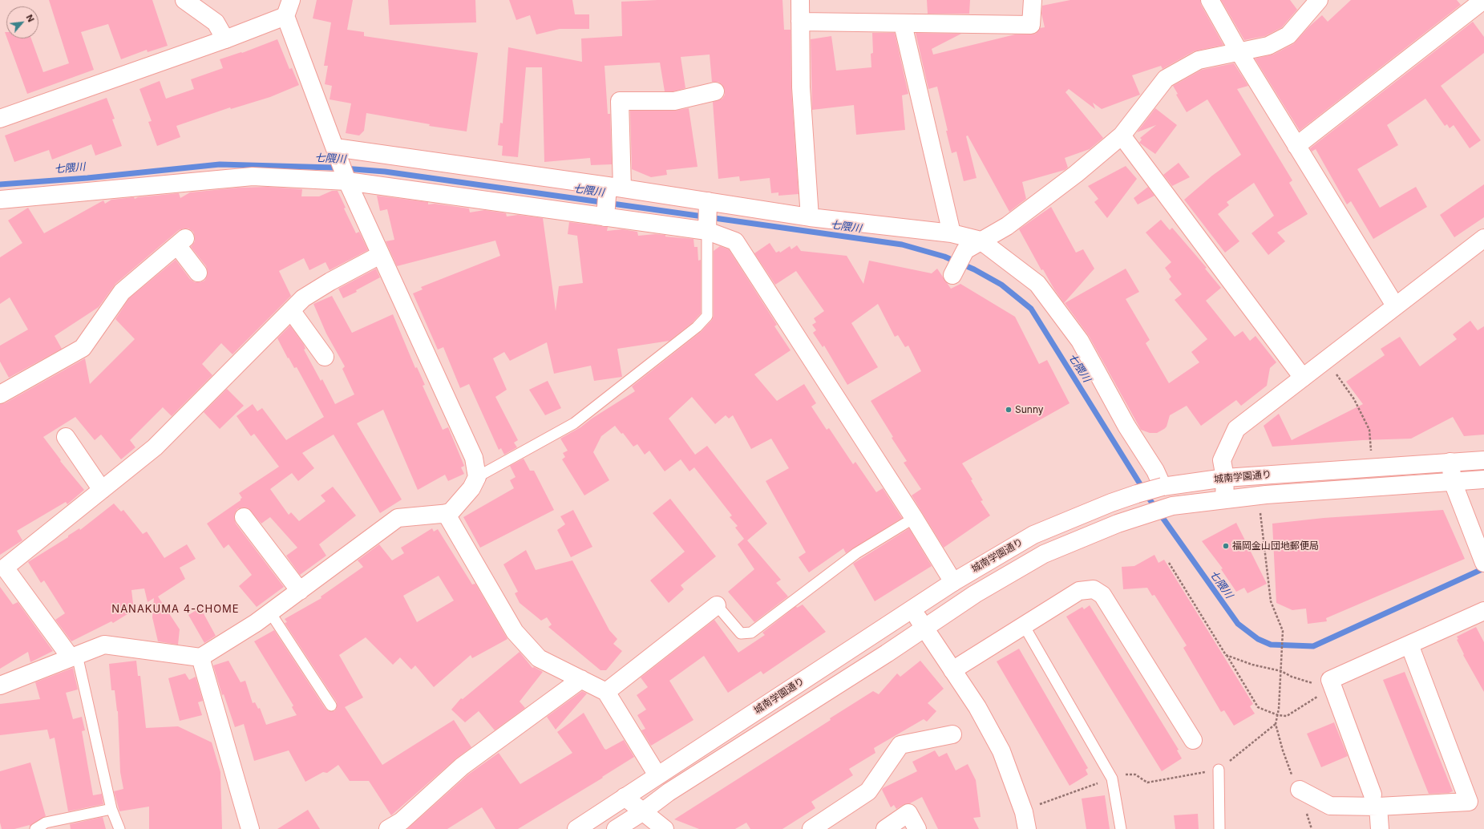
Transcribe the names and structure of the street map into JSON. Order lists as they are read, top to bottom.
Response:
{
  "streets": {
    "street": ["城南学園通り"]
  },
  "districts": ["NANAKUMA 4-CHOME"],
  "water": ["七隈川"],
  "places": ["Sunny", "福岡金山団地郵便局"],
  "north": "top right"
}
